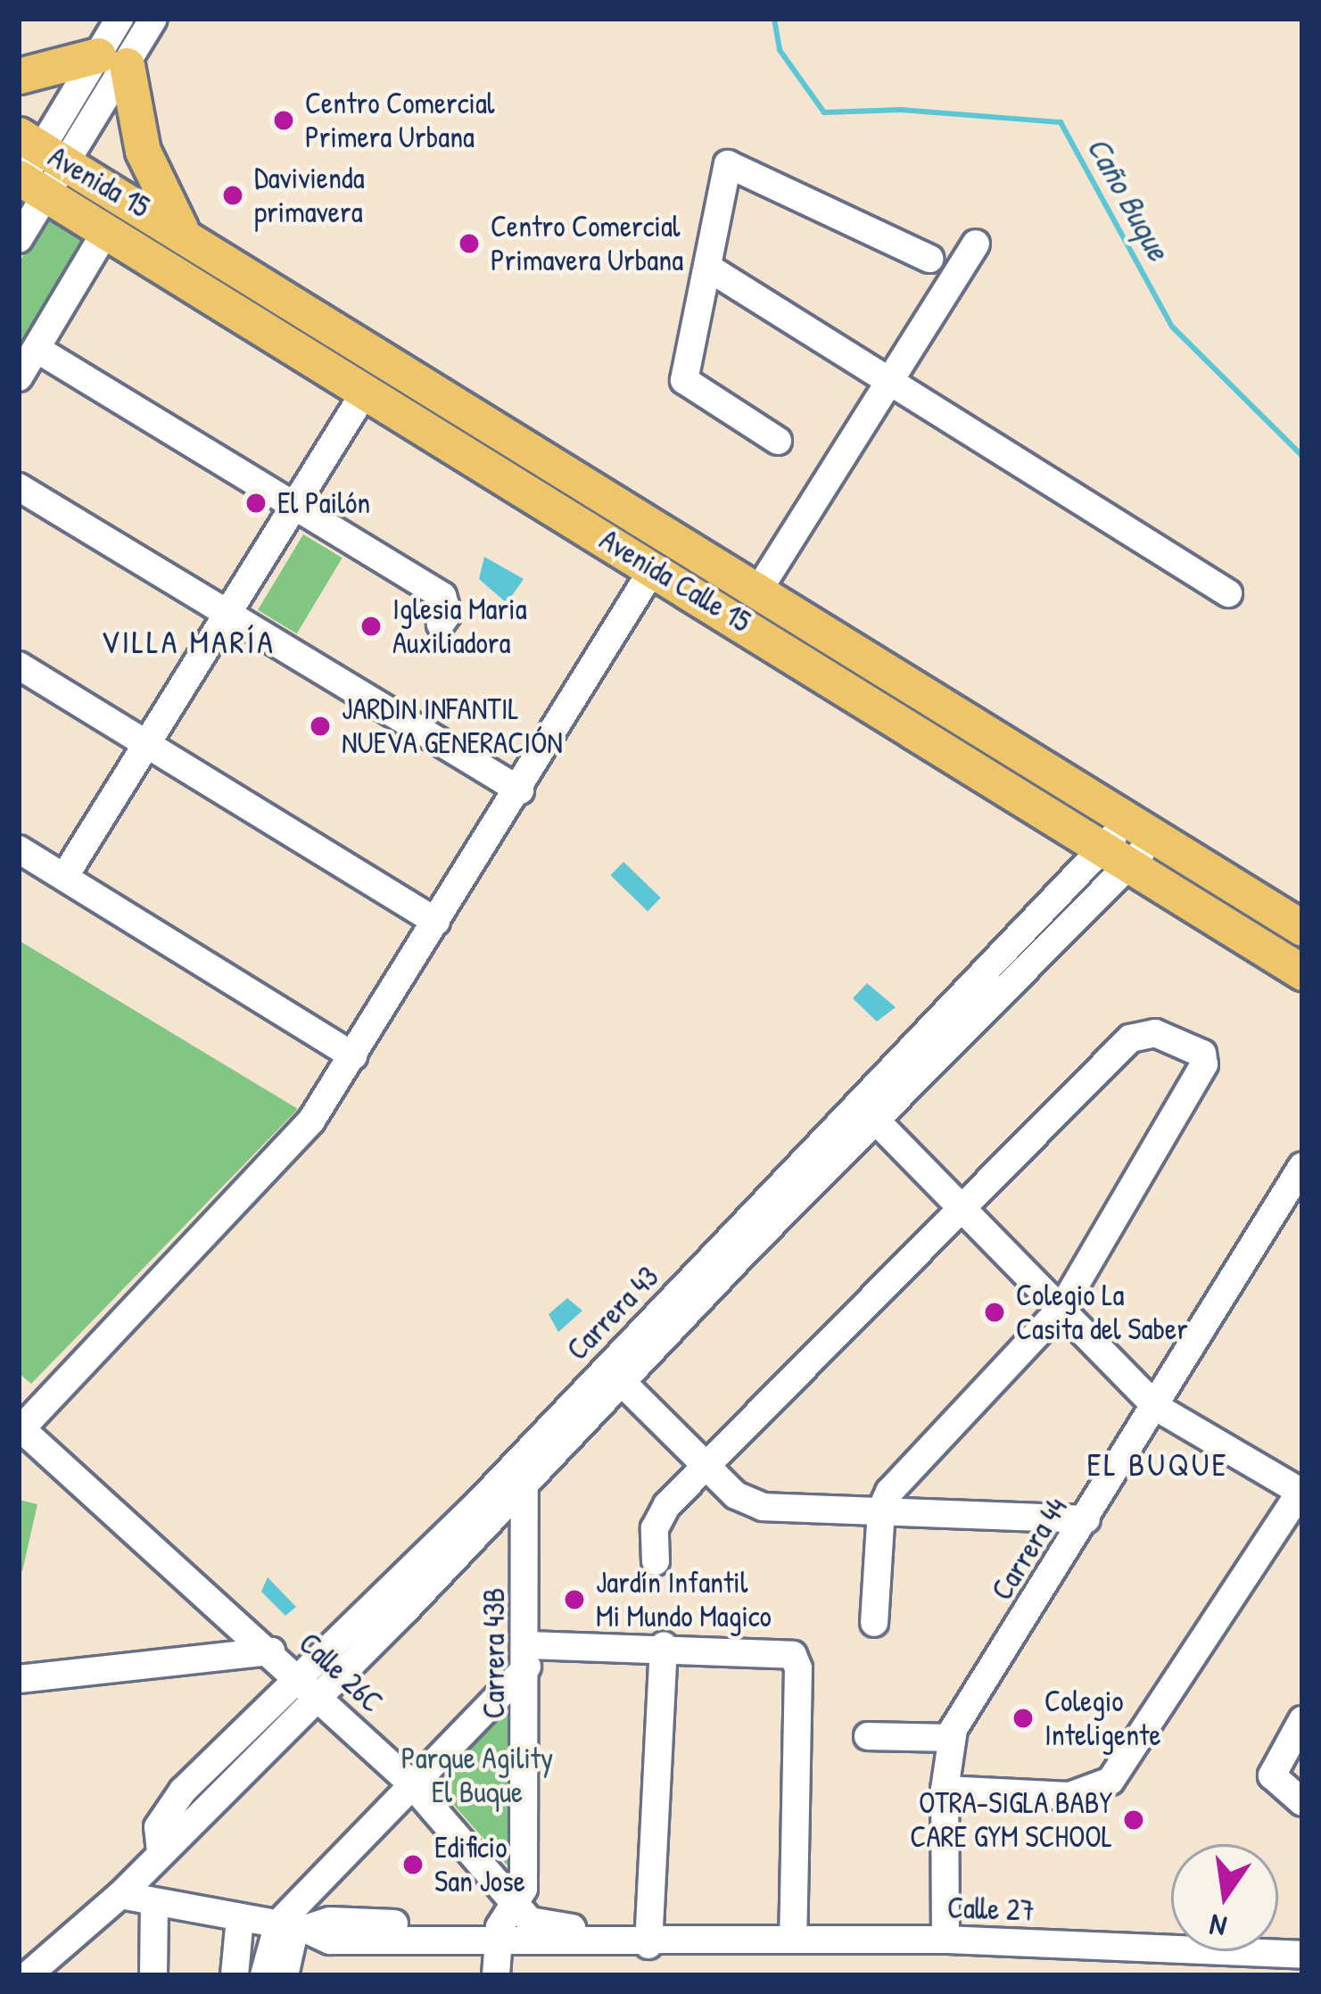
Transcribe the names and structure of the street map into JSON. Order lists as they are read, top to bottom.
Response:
{
  "streets": {
    "main road": ["Avenida 15", "Avenida Calle 15"],
    "street": [
      "Carrera 43",
      "Carrera 44",
      "Carrera 43B",
      "Calle 26C",
      "Calle 27"
    ]
  },
  "crossings": [
    ["Avenida 15", "Avenida Calle 15"],
    ["Avenida Calle 15", "Carrera 43"],
    ["Carrera 43", "Carrera 43B"],
    ["Carrera 43", "Calle 26C"],
    ["Carrera 43", "Calle 27"],
    ["Carrera 44", "Calle 27"],
    ["Carrera 43B", "Calle 26C"],
    ["Carrera 43B", "Calle 27"],
    ["Calle 26C", "Calle 27"]
  ],
  "districts": ["VILLA MARÍA", "EL BUQUE"],
  "water": ["Caño Buque"],
  "parks": ["Parque Agility El Buque"],
  "places": [
    "Centro Comercial Primera Urbana",
    "Davivienda primavera",
    "Centro Comercial Primavera Urbana",
    "El Pailón",
    "Iglesia Maria Auxiliadora",
    "JARDIN INFANTIL NUEVA GENERACIÓN",
    "Colegio La Casita del Saber",
    "Jardín Infantil Mi Mundo Magico",
    "Colegio Inteligente",
    "OTRA-SIGLA BABY CARE GYM SCHOOL",
    "Edificio San Jose"
  ],
  "north": "bottom"
}
